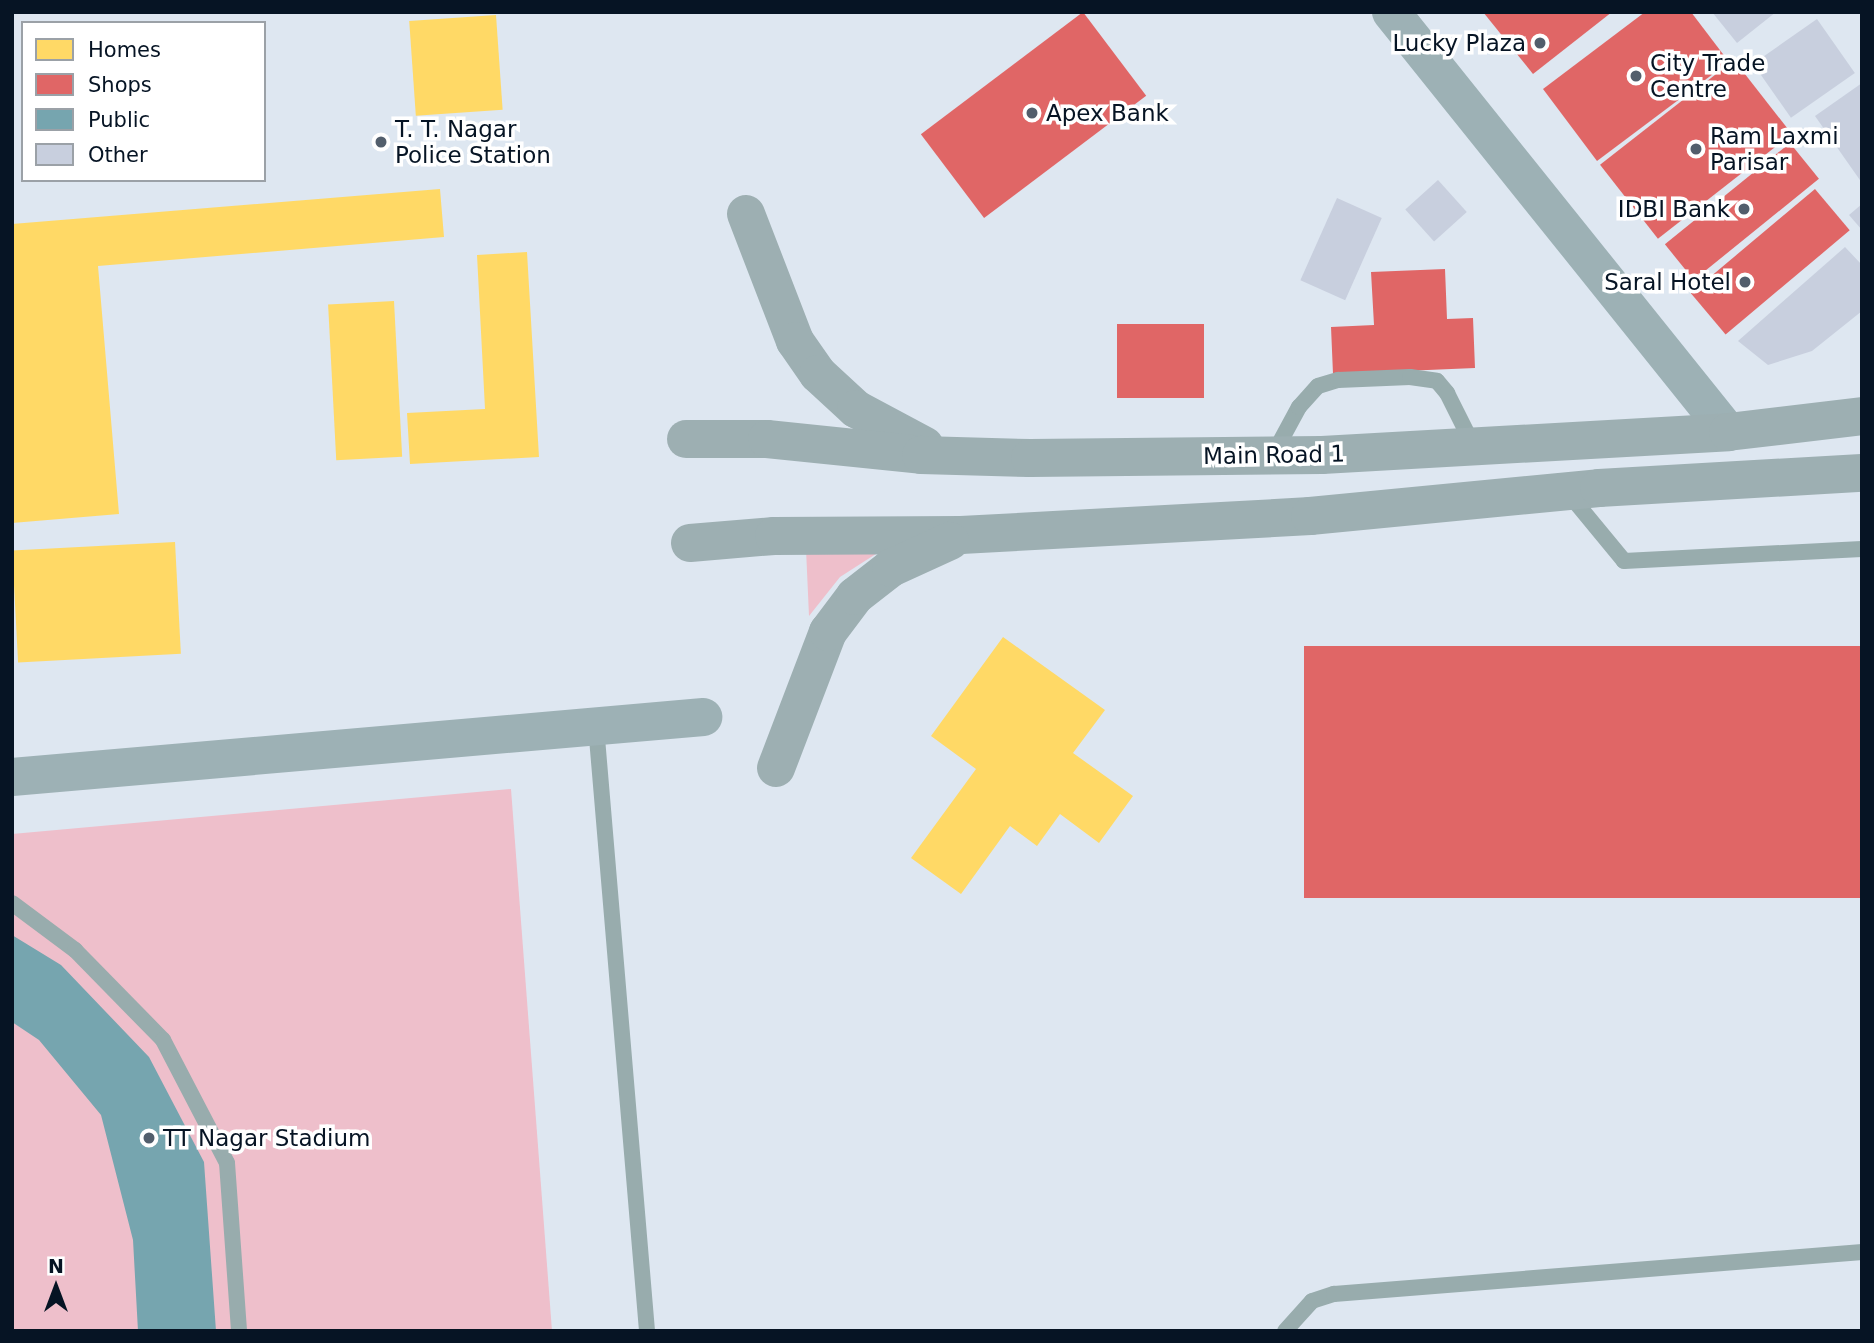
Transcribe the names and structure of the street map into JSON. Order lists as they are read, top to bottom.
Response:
{
  "streets": {
    "main road": ["Main Road 1"]
  },
  "places": [
    "Lucky Plaza",
    "City Trade Centre",
    "Apex Bank",
    "T. T. Nagar Police Station",
    "Ram Laxmi Parisar",
    "IDBI Bank",
    "Saral Hotel",
    "TT Nagar Stadium"
  ],
  "legend": [
    "Homes",
    "Shops",
    "Public",
    "Other"
  ],
  "north": "top"
}
